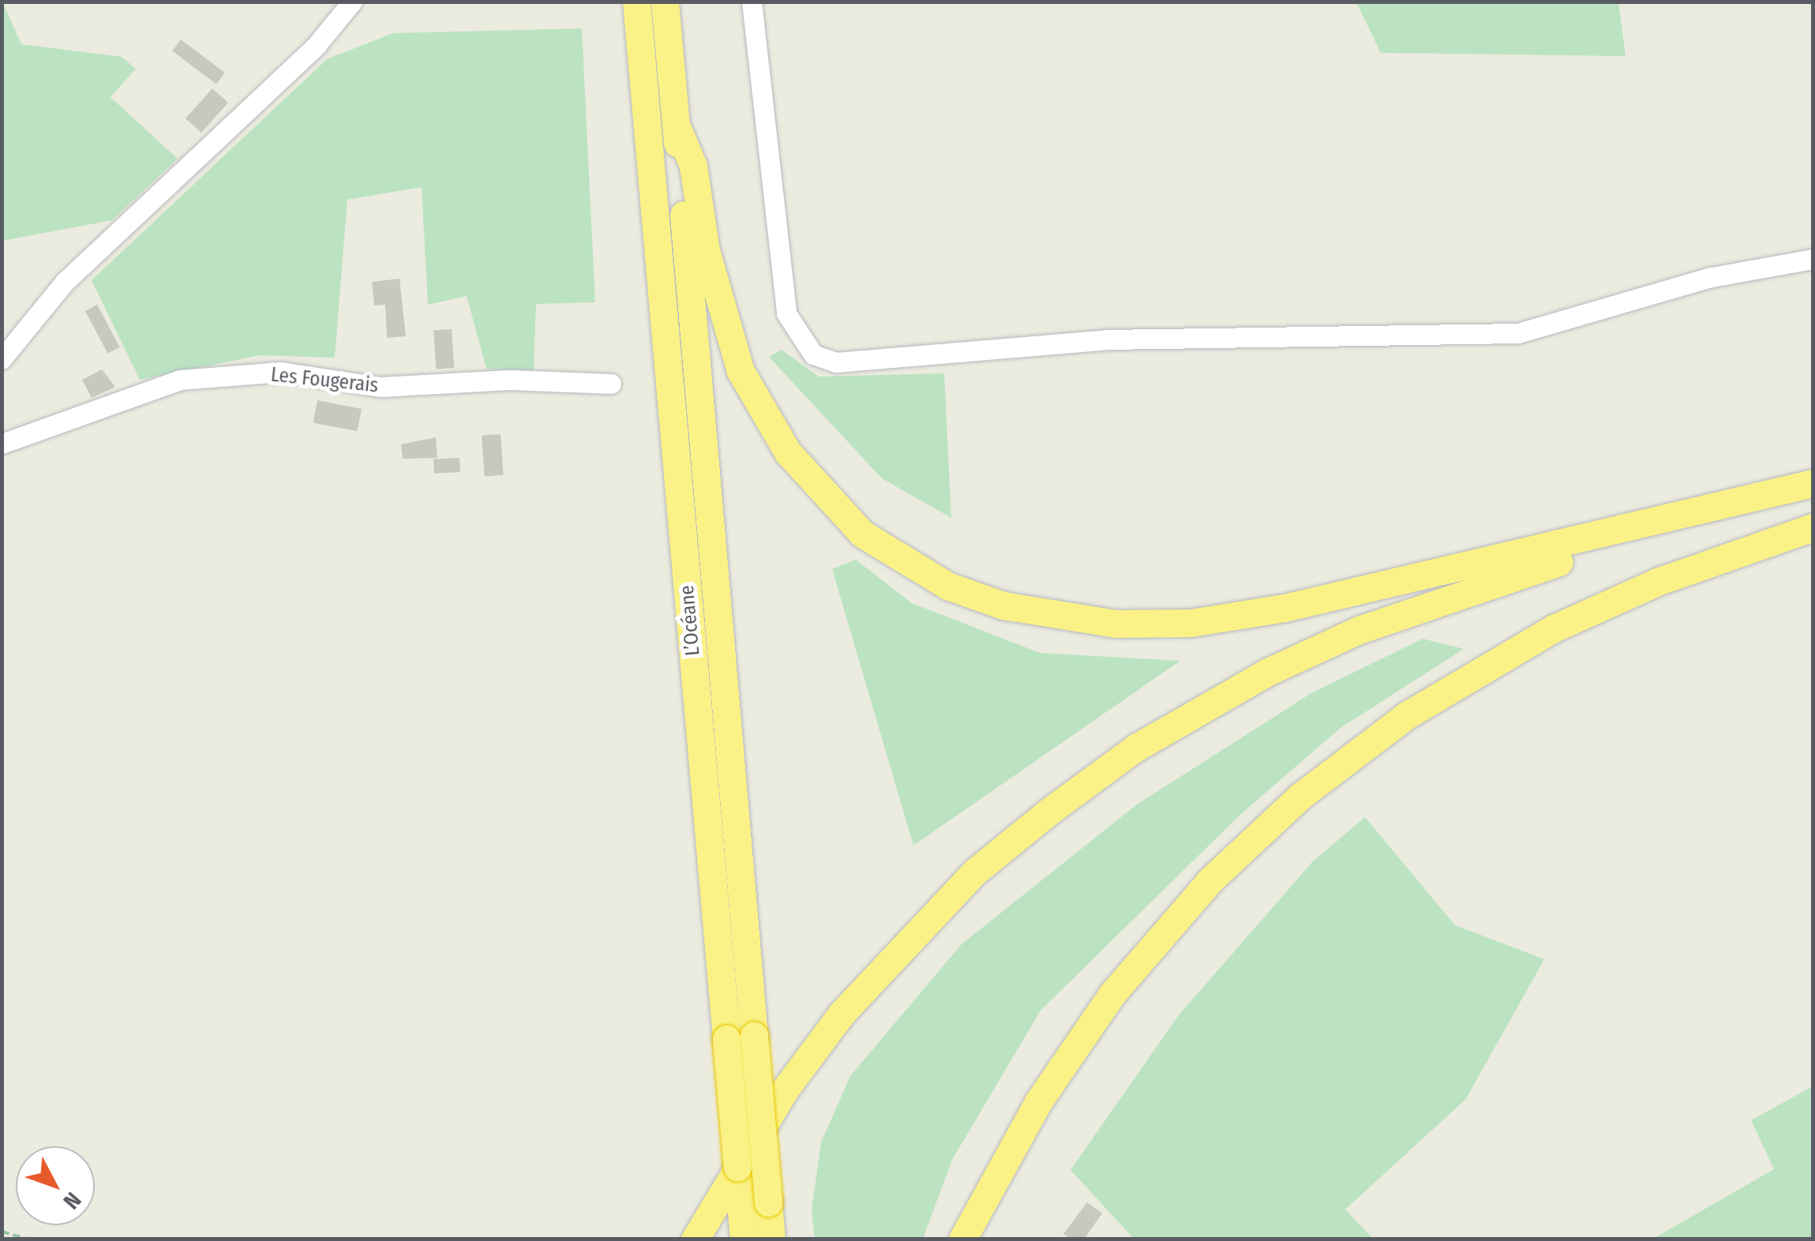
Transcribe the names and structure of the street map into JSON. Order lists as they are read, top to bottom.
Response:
{
  "streets": {
    "highway": ["L’Océane"],
    "street": ["Les Fougerais"]
  },
  "north": "bottom right"
}
